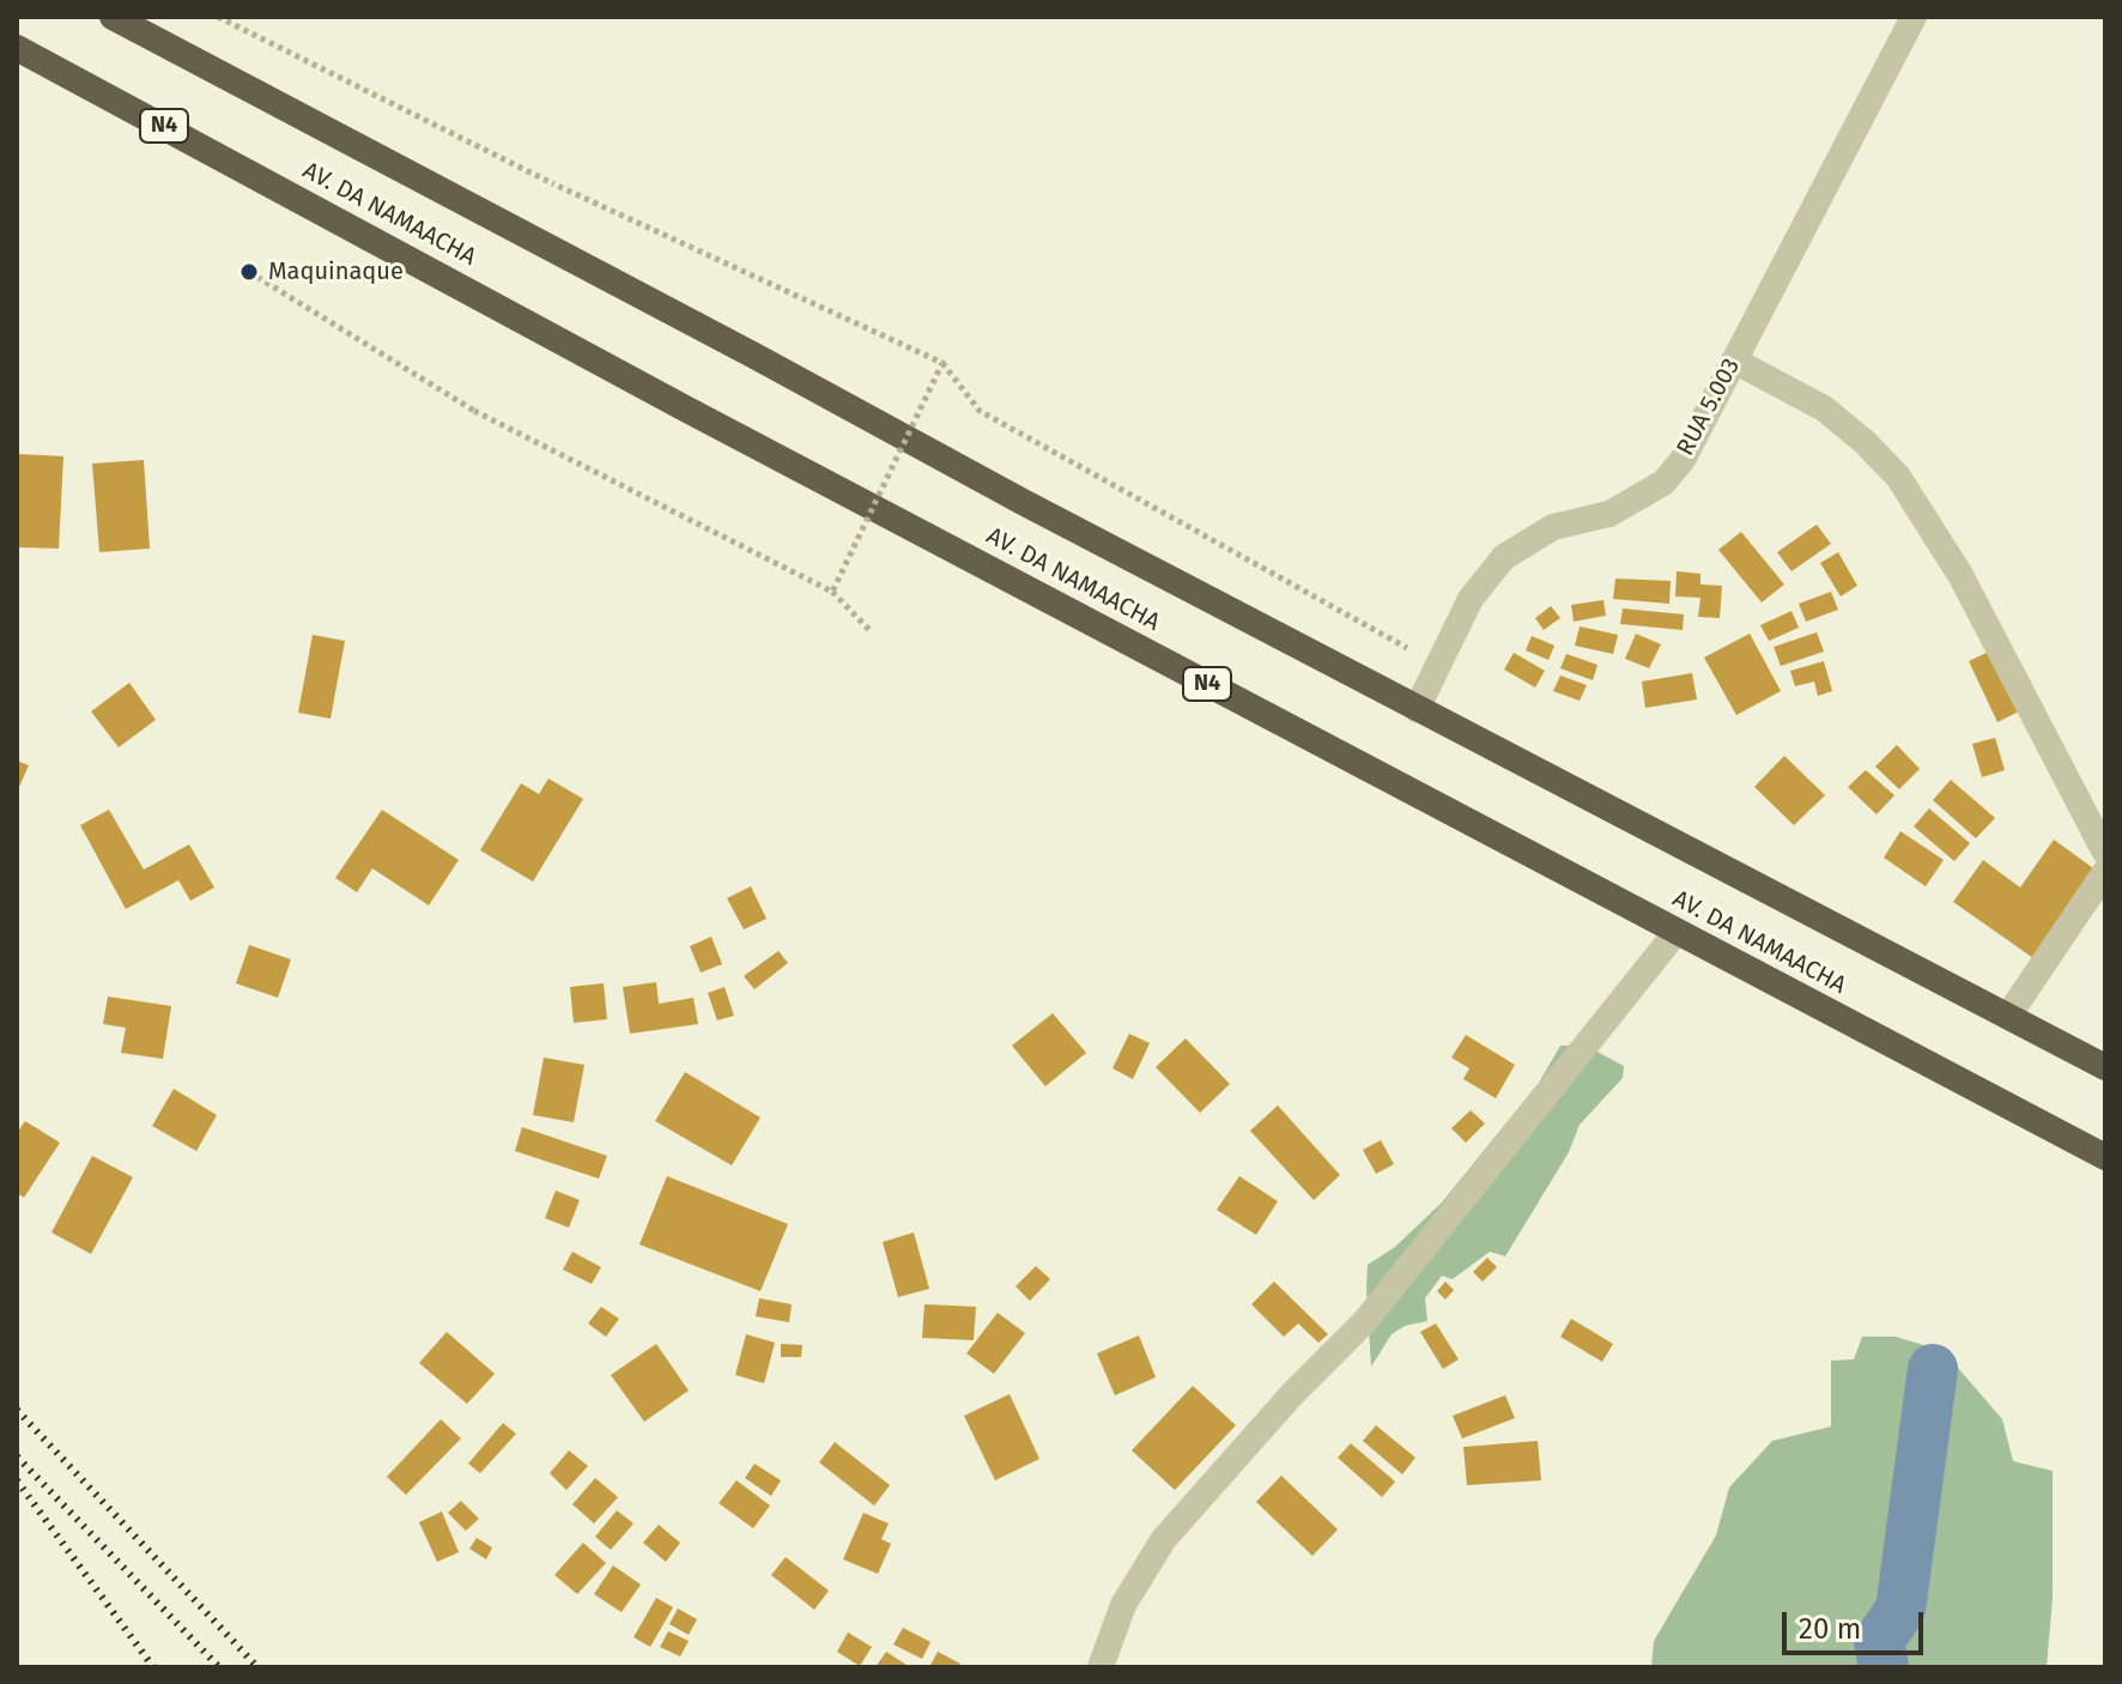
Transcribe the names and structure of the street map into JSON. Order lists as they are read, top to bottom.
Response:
{
  "streets": {
    "highway": ["N4", "AV. DA NAMAACHA"],
    "street": ["RUA 5.003"]
  },
  "crossings": [
    ["AV. DA NAMAACHA", "RUA 5.003"]
  ],
  "places": ["Maquinaque"],
  "scale_bar": "20 m"
}
